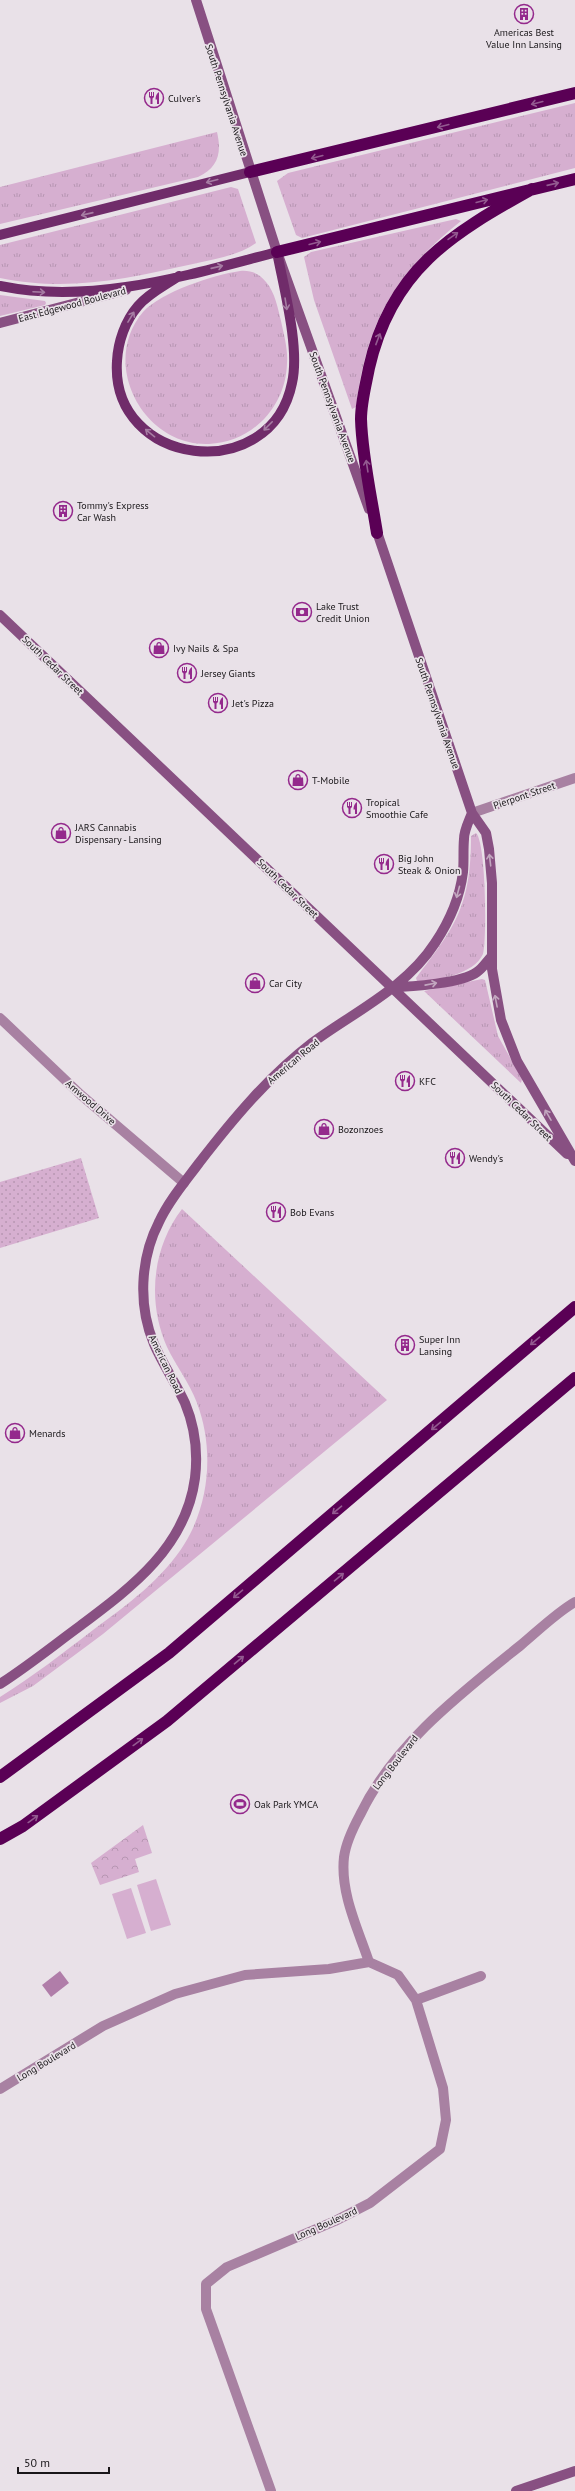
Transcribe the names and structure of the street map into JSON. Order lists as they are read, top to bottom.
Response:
{
  "streets": {
    "main road": [
      "South Pennsylvania Avenue",
      "East Edgewood Boulevard",
      "South Cedar Street",
      "American Road"
    ],
    "street": ["Pierpont Street", "Amwood Drive", "Long Boulevard"]
  },
  "crossings": [
    ["South Pennsylvania Avenue", "South Cedar Street"],
    ["South Pennsylvania Avenue", "Pierpont Street"],
    ["South Cedar Street", "American Road"],
    ["American Road", "Amwood Drive"]
  ],
  "places": {
    "building": ["Americas Best Value Inn Lansing", "Tommy's Express Car Wash", "Super Inn Lansing"],
    "restaurant": [
      "Culver's",
      "Jersey Giants",
      "Jet's Pizza",
      "Tropical Smoothie Cafe",
      "Big John Steak & Onion",
      "KFC",
      "Wendy's",
      "Bob Evans"
    ],
    "bank": ["Lake Trust Credit Union"],
    "shop": [
      "Ivy Nails & Spa",
      "T-Mobile",
      "JARS Cannabis Dispensary - Lansing",
      "Car City",
      "Bozonzoes",
      "Menards"
    ],
    "sports": ["Oak Park YMCA"]
  },
  "scale_bar": "50 m"
}
